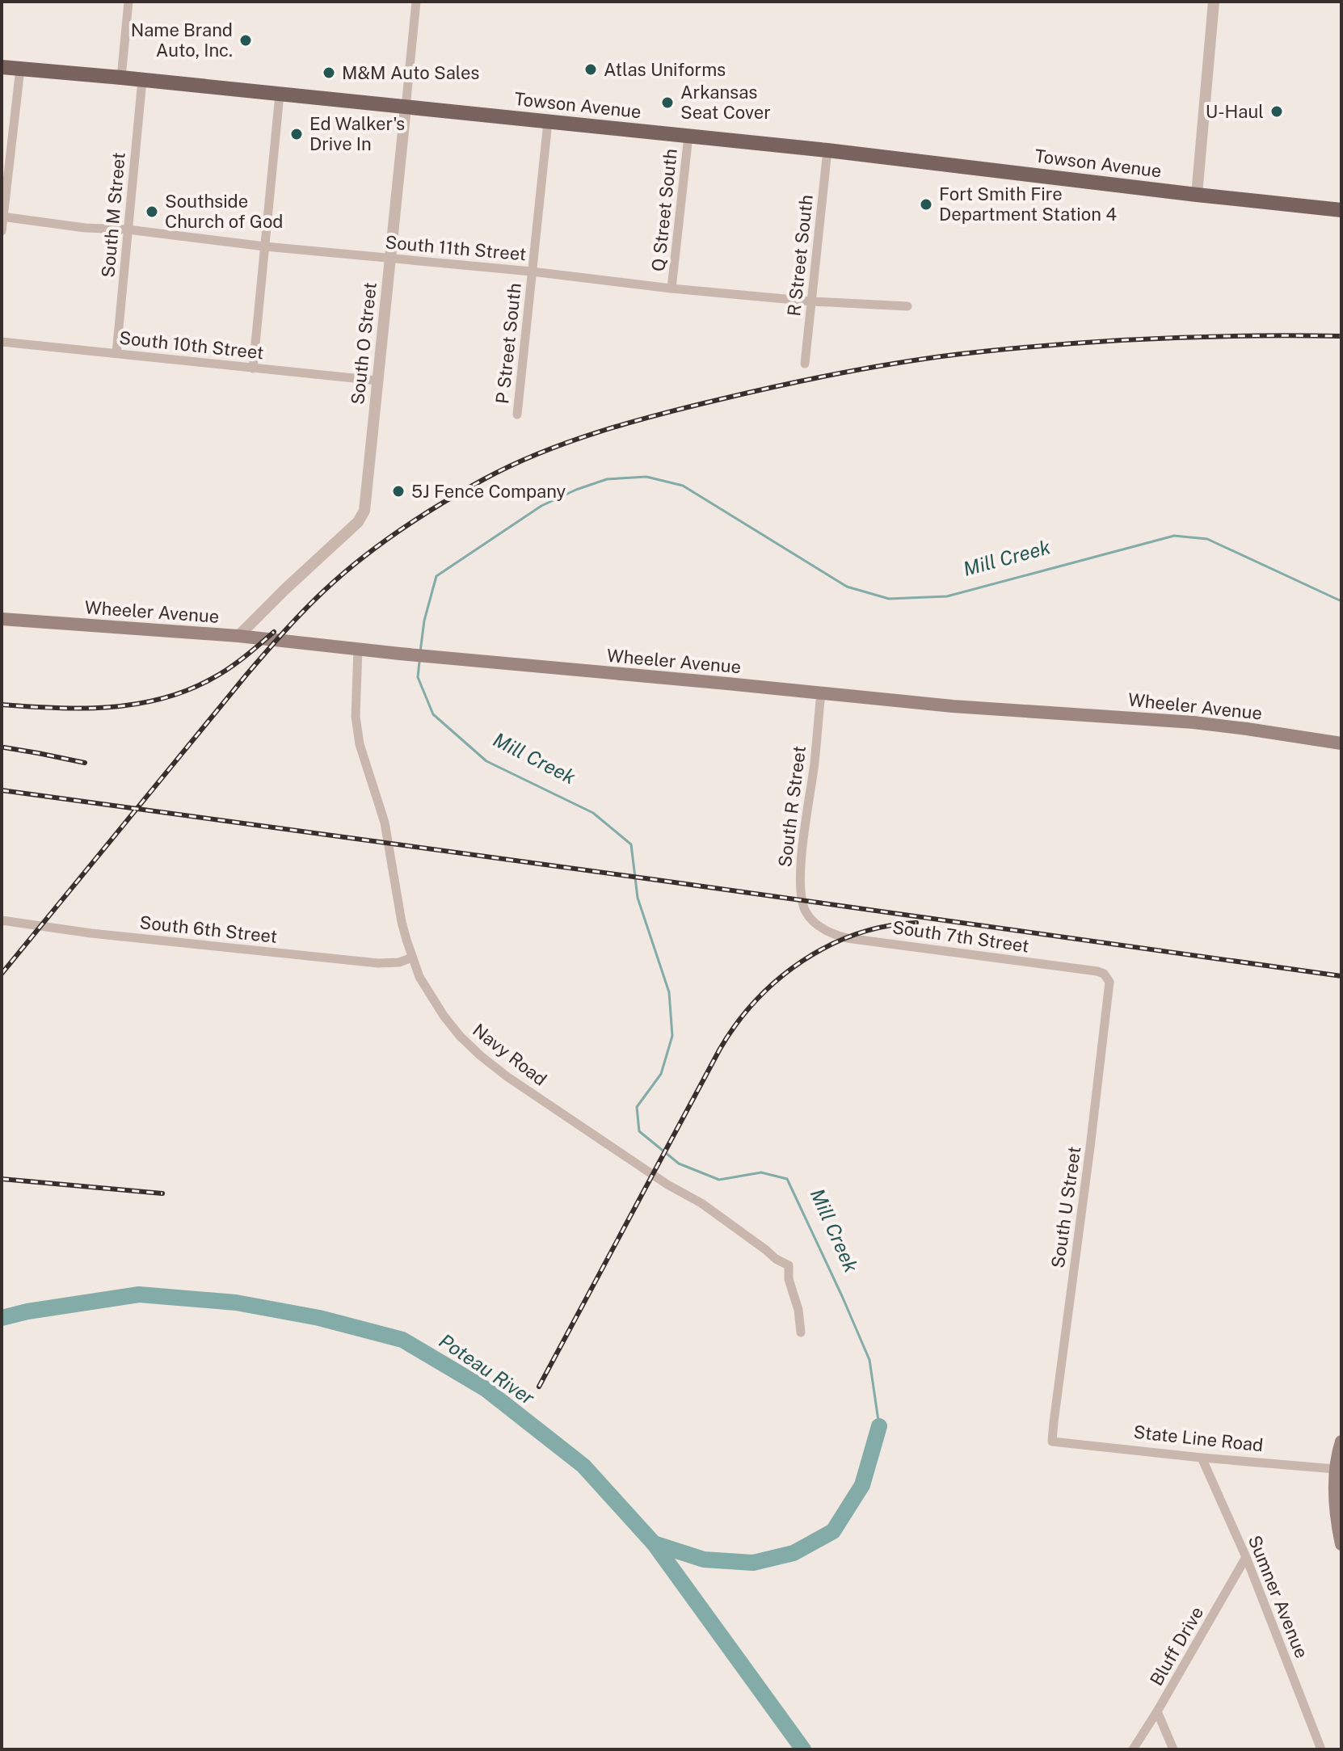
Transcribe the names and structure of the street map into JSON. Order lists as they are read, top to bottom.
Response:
{
  "streets": {
    "main road": ["Towson Avenue", "Wheeler Avenue"],
    "street": [
      "Q Street South",
      "South M Street",
      "South 11th Street",
      "R Street South",
      "South O Street",
      "P Street South",
      "South 10th Street",
      "South R Street",
      "South 6th Street",
      "South 7th Street",
      "Navy Road",
      "South U Street",
      "State Line Road",
      "Sumner Avenue",
      "Bluff Drive"
    ]
  },
  "crossings": [
    ["Towson Avenue", "Q Street South"],
    ["Towson Avenue", "South M Street"],
    ["Towson Avenue", "R Street South"],
    ["Towson Avenue", "South O Street"],
    ["Towson Avenue", "P Street South"],
    ["Q Street South", "South 11th Street"],
    ["South M Street", "South 11th Street"],
    ["South M Street", "South 10th Street"],
    ["South 11th Street", "R Street South"],
    ["South 11th Street", "South O Street"],
    ["South 11th Street", "P Street South"],
    ["South O Street", "South 10th Street"],
    ["South O Street", "Wheeler Avenue"],
    ["Wheeler Avenue", "South R Street"],
    ["Wheeler Avenue", "Navy Road"],
    ["South R Street", "South 7th Street"],
    ["South 6th Street", "Navy Road"],
    ["South 7th Street", "South U Street"],
    ["South U Street", "State Line Road"],
    ["State Line Road", "Sumner Avenue"],
    ["Sumner Avenue", "Bluff Drive"]
  ],
  "water": ["Mill Creek", "Poteau River"],
  "places": [
    "Name Brand Auto, Inc.",
    "Atlas Uniforms",
    "M&M Auto Sales",
    "Arkansas Seat Cover",
    "U-Haul",
    "Ed Walker's Drive In",
    "Fort Smith Fire Department Station 4",
    "Southside Church of God",
    "5J Fence Company"
  ]
}
